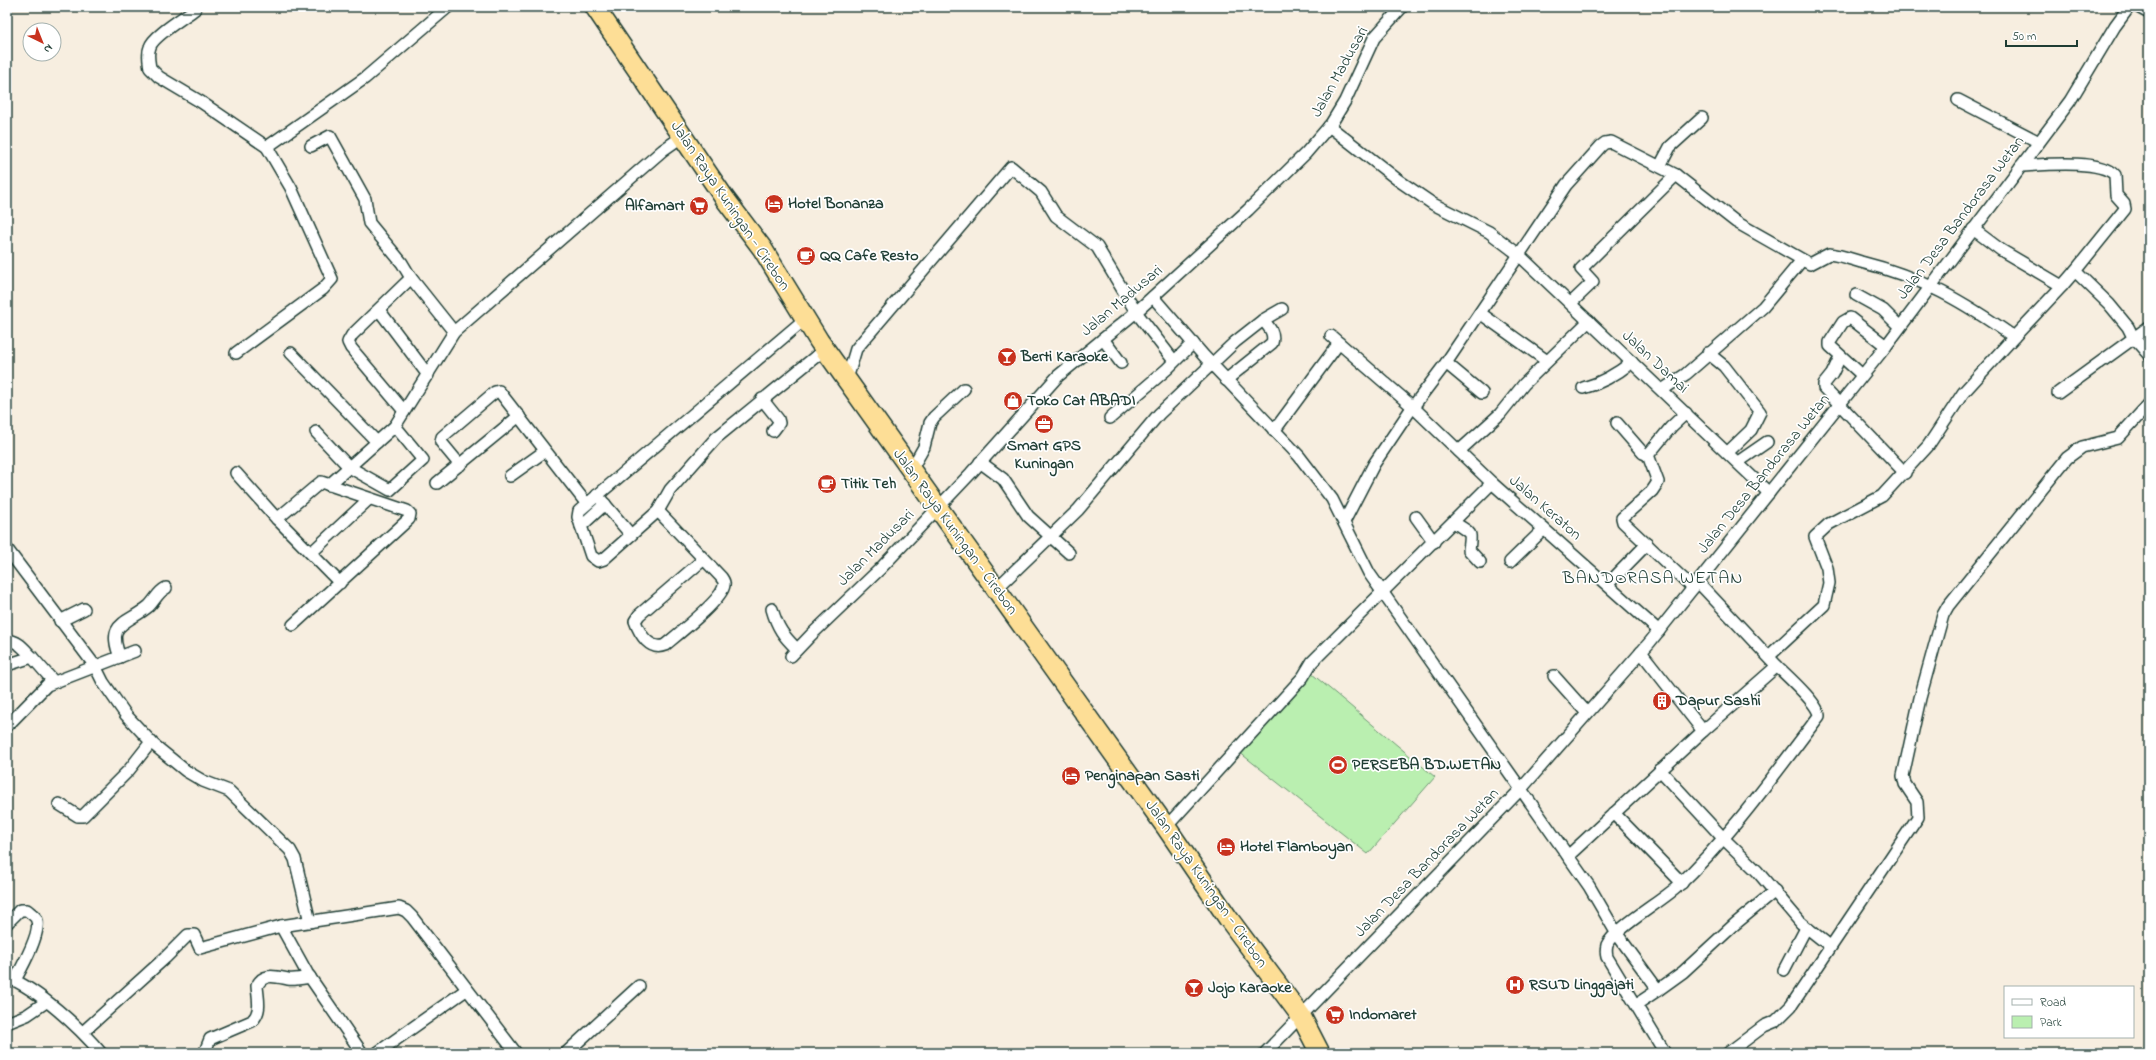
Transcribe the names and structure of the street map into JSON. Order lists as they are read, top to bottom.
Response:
{
  "streets": {
    "highway": ["Jalan Raya Kuningan - Cirebon"],
    "street": [
      "Jalan Madusari",
      "Jalan Desa Bandorasa Wetan",
      "Jalan Damai",
      "Jalan Keraton"
    ]
  },
  "crossings": [
    ["Jalan Madusari", "Jalan Raya Kuningan - Cirebon"],
    ["Jalan Madusari", "Jalan Damai"],
    ["Jalan Raya Kuningan - Cirebon", "Jalan Desa Bandorasa Wetan"],
    ["Jalan Desa Bandorasa Wetan", "Jalan Damai"],
    ["Jalan Desa Bandorasa Wetan", "Jalan Keraton"]
  ],
  "districts": ["BANDORASA WETAN"],
  "places": {
    "hotel": ["Hotel Bonanza", "Penginapan Sasti", "Hotel Flamboyan"],
    "supermarket": ["Alfamart", "Indomaret"],
    "cafe": ["QQ Cafe Resto", "Titik Teh"],
    "bar": ["Berti Karaoke", "Jojo Karaoke"],
    "shop": ["Toko Cat ABADI"],
    "office": ["Smart GPS Kuningan"],
    "building": ["Dapur Sashi"],
    "sports": ["PERSEBA BD.WETAN"],
    "hospital": ["RSUD Linggajati"]
  },
  "legend": ["Road", "Park"],
  "scale_bar": "50 m",
  "north": "bottom right"
}
